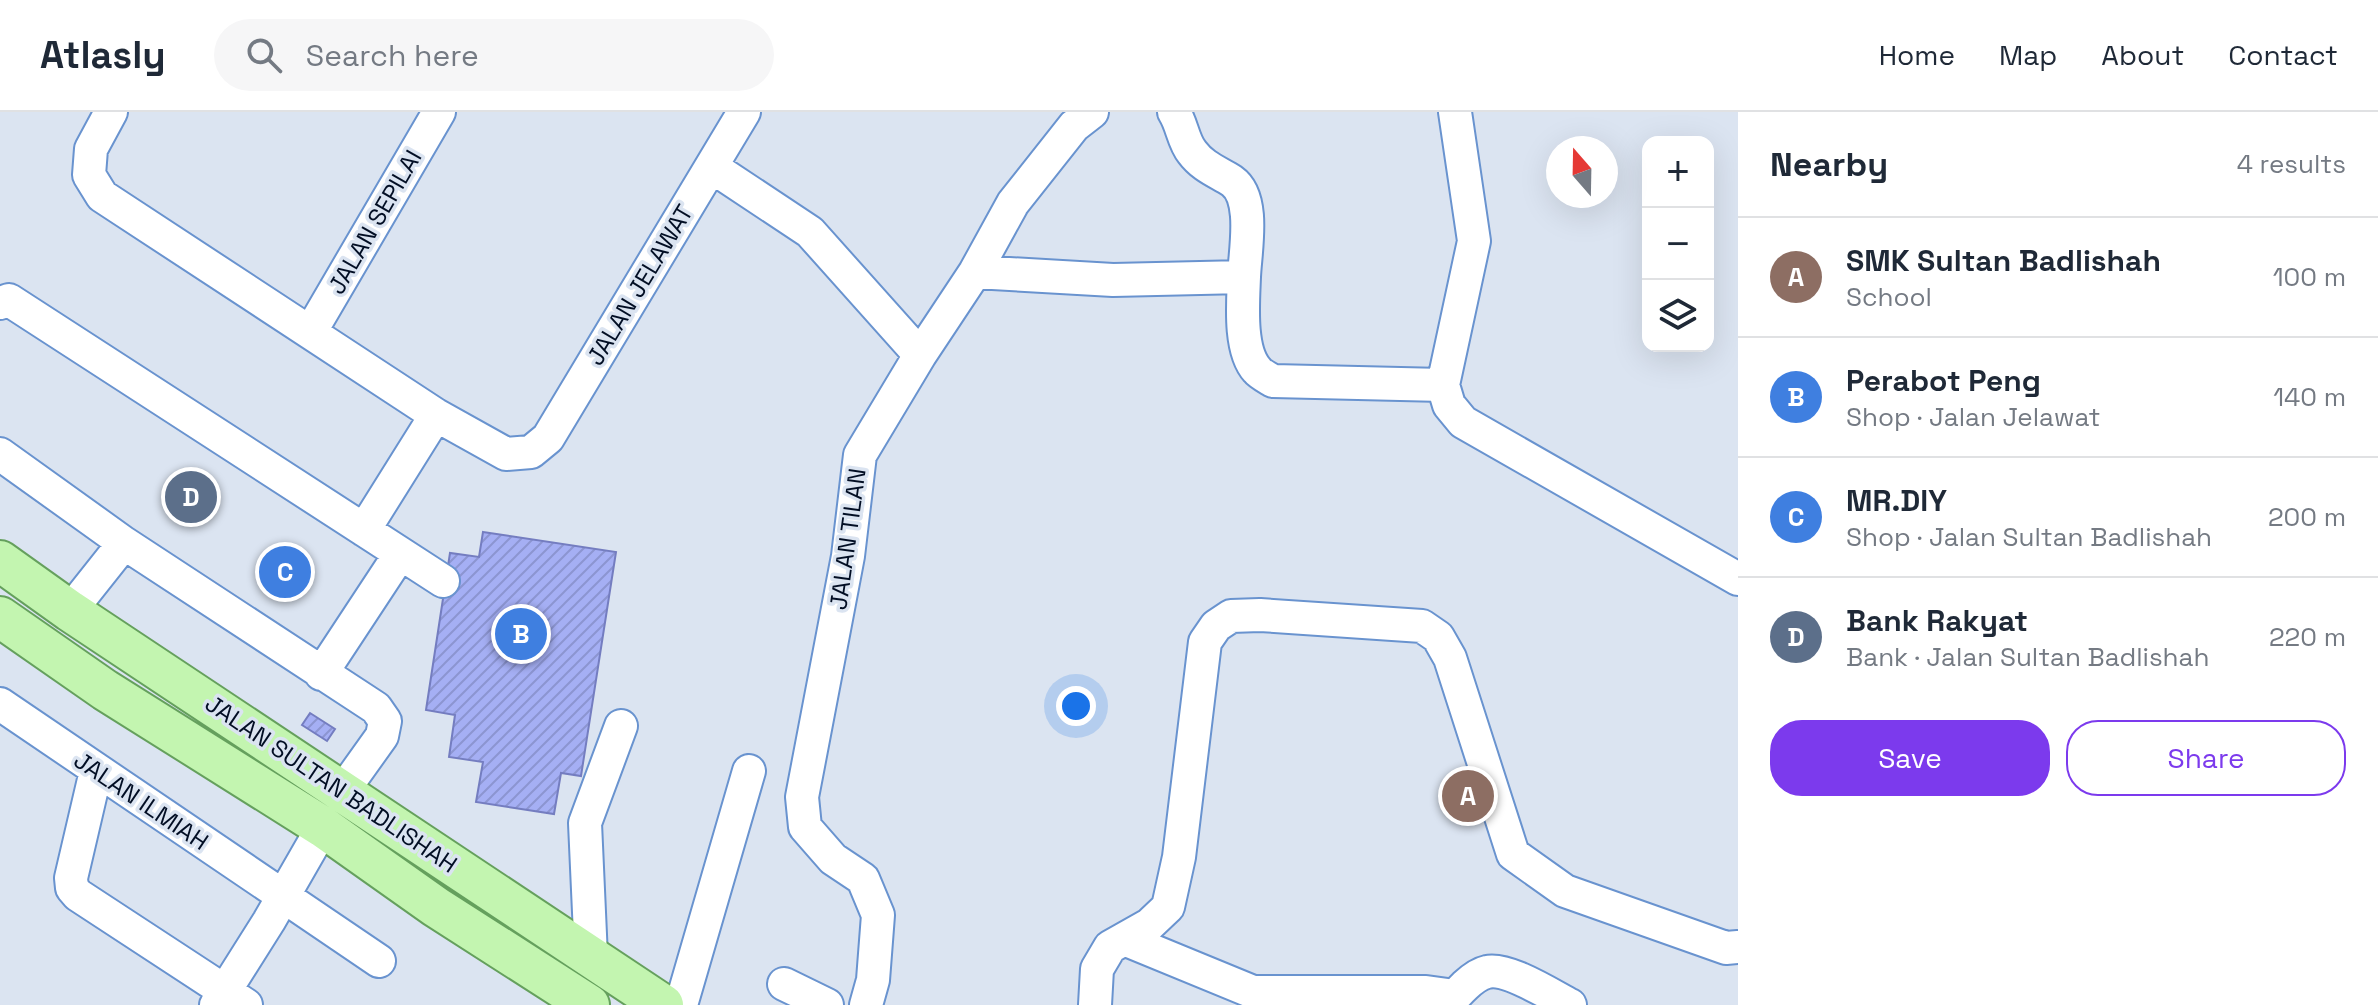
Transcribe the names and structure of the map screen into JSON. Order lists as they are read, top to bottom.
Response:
{
  "streets": {
    "main road": ["JALAN SULTAN BADLISHAH"],
    "street": [
      "JALAN SEPILAI",
      "JALAN JELAWAT",
      "JALAN TILAN",
      "JALAN ILMIAH"
    ]
  },
  "north": "top",
  "page": {
    "header": "Atlasly",
    "search": "Search here",
    "nav": [
      "Home",
      "Map",
      "About",
      "Contact"
    ],
    "heading": ["Nearby", "4 results"],
    "map_buttons": ["+", "−"],
    "list": [
      {
        "mark": "A",
        "name": "SMK Sultan Badlishah",
        "note": "School",
        "value": "100 m"
      },
      {
        "mark": "B",
        "name": "Perabot Peng",
        "note": "Shop · Jalan Jelawat",
        "value": "140 m"
      },
      {
        "mark": "C",
        "name": "MR.DIY",
        "note": "Shop · Jalan Sultan Badlishah",
        "value": "200 m"
      },
      {
        "mark": "D",
        "name": "Bank Rakyat",
        "note": "Bank · Jalan Sultan Badlishah",
        "value": "220 m"
      }
    ],
    "pins": [
      "D",
      "C",
      "B",
      "A"
    ],
    "buttons": ["Save", "Share"]
  }
}
